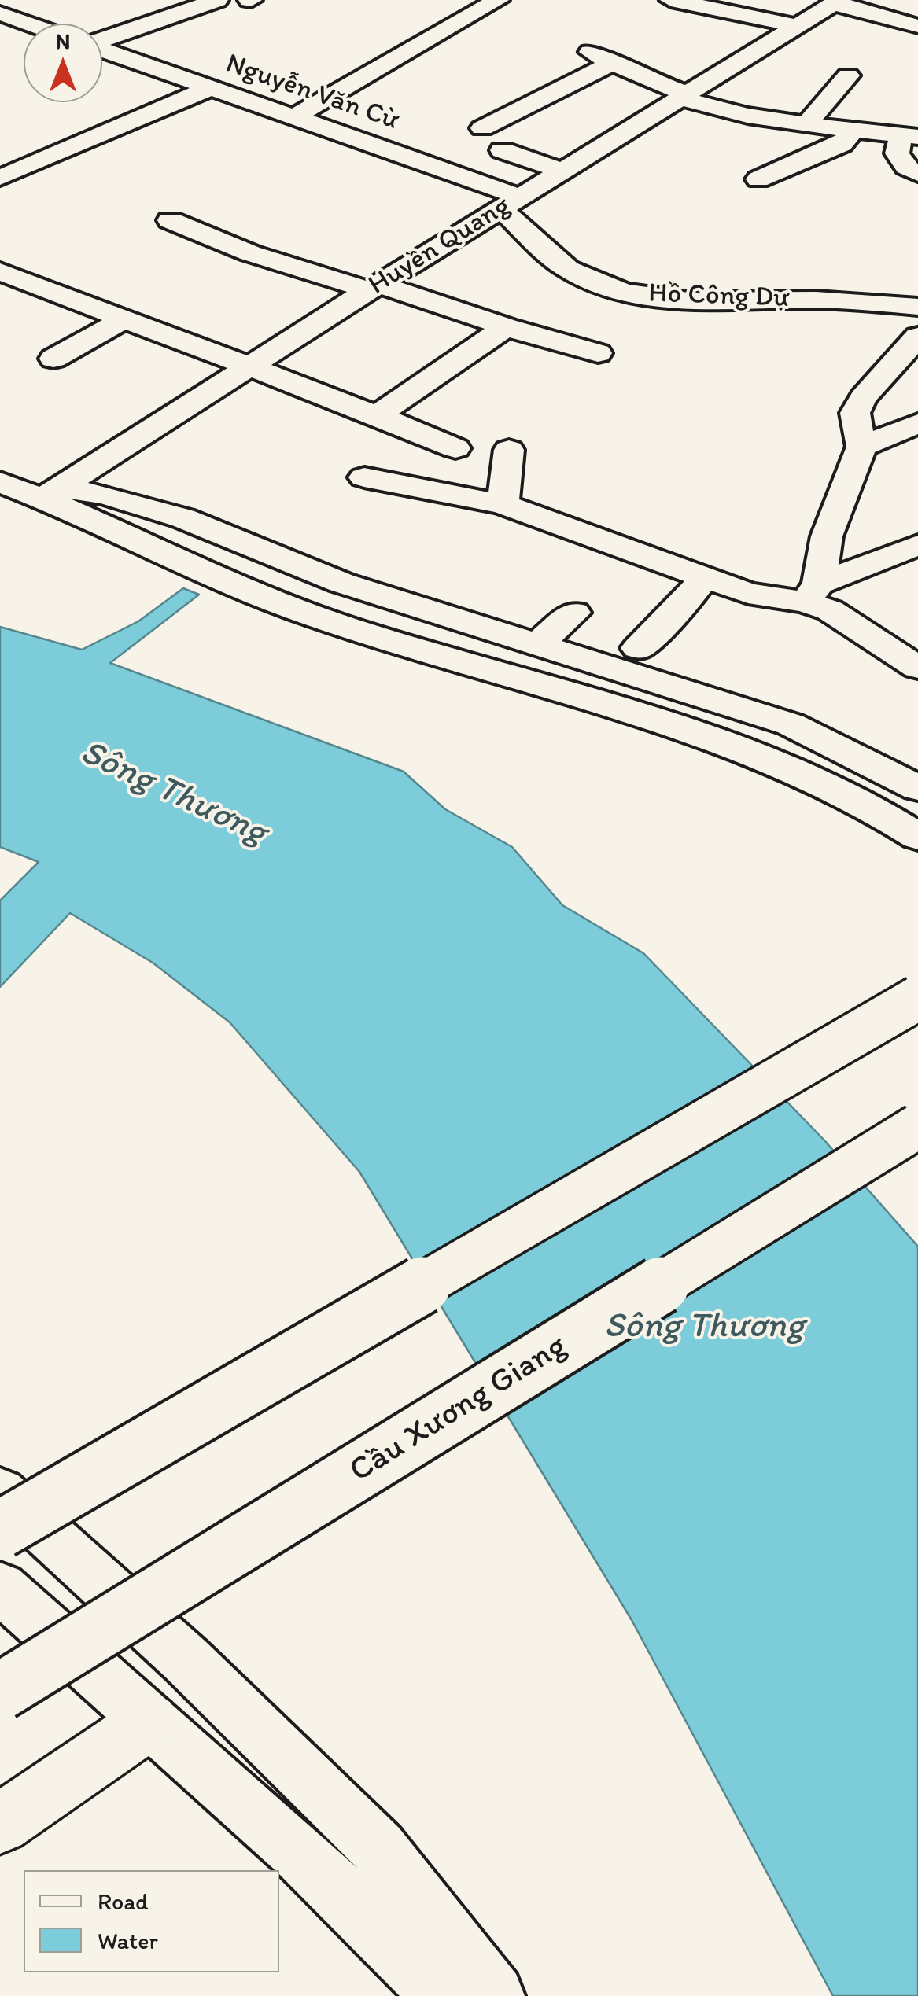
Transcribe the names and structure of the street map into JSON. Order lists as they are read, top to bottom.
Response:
{
  "streets": {
    "main road": ["Cầu Xương Giang"],
    "street": ["Nguyễn Văn Cừ", "Huyền Quang", "Hồ Công Dự"]
  },
  "crossings": [
    ["Nguyễn Văn Cừ", "Huyền Quang"],
    ["Nguyễn Văn Cừ", "Hồ Công Dự"],
    ["Huyền Quang", "Hồ Công Dự"]
  ],
  "water": ["Sông Thương"],
  "legend": ["Road", "Water"],
  "north": "top"
}
